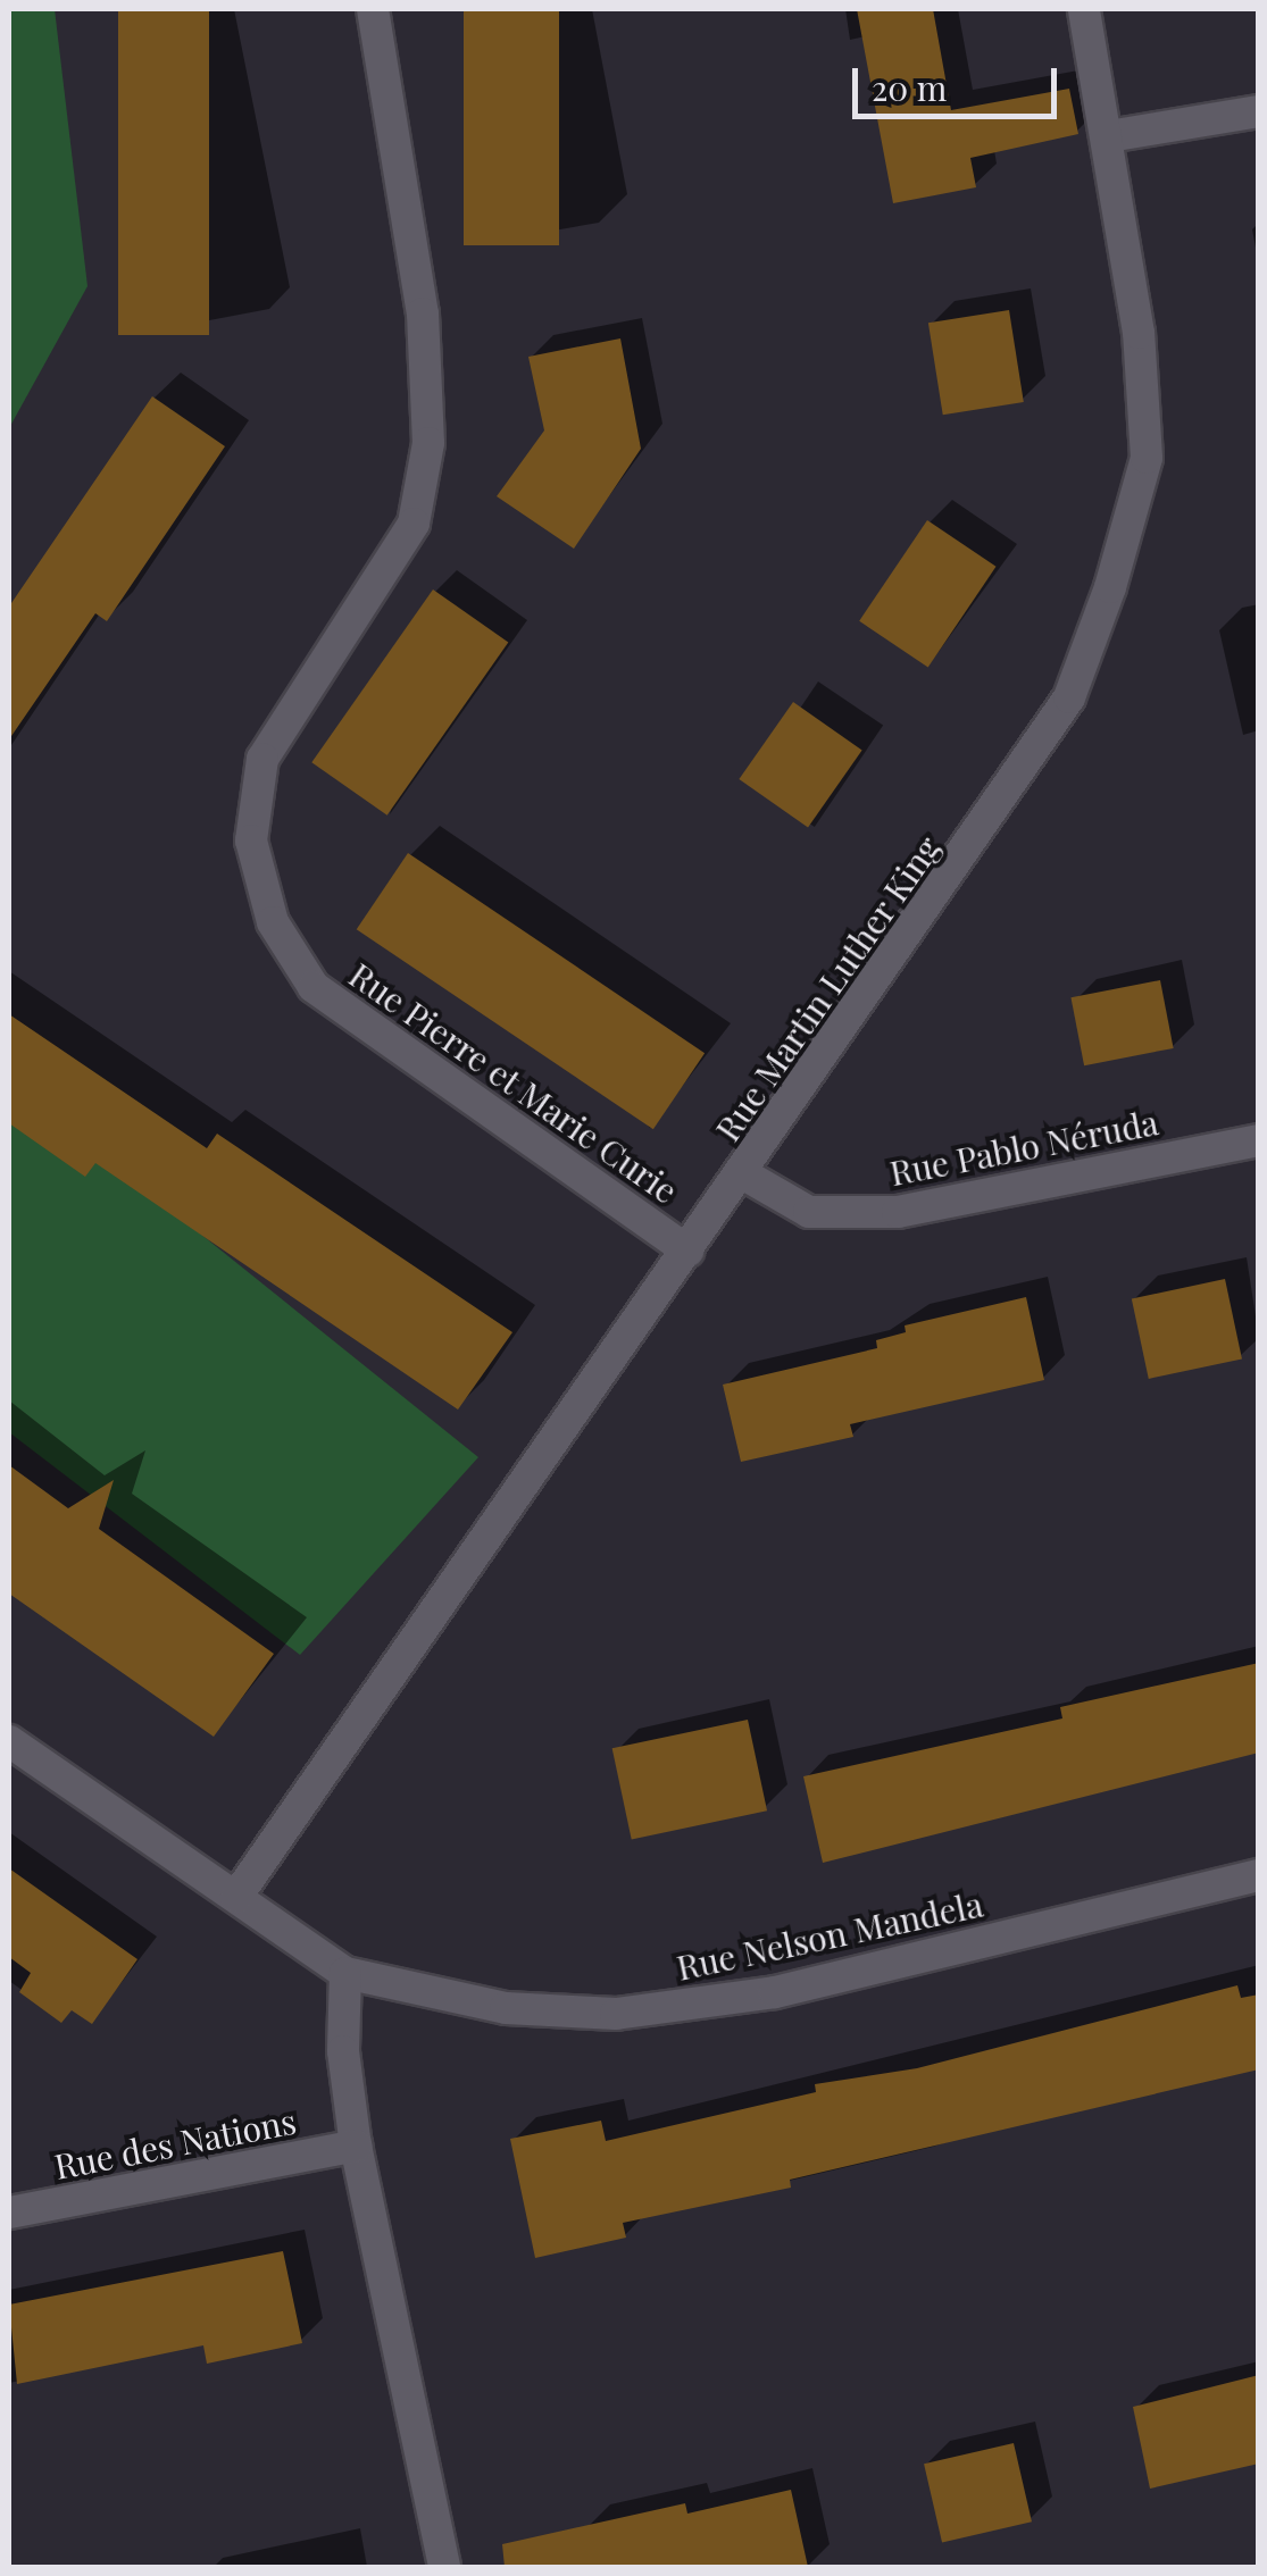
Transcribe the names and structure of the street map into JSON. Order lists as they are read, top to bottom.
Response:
{
  "streets": {
    "street": [
      "Rue Martin Luther King",
      "Rue Pierre et Marie Curie",
      "Rue Pablo Néruda",
      "Rue Nelson Mandela",
      "Rue des Nations"
    ]
  },
  "crossings": [
    ["Rue Martin Luther King", "Rue Pierre et Marie Curie"],
    ["Rue Martin Luther King", "Rue Pablo Néruda"],
    ["Rue Martin Luther King", "Rue Nelson Mandela"]
  ],
  "scale_bar": "20 m"
}
